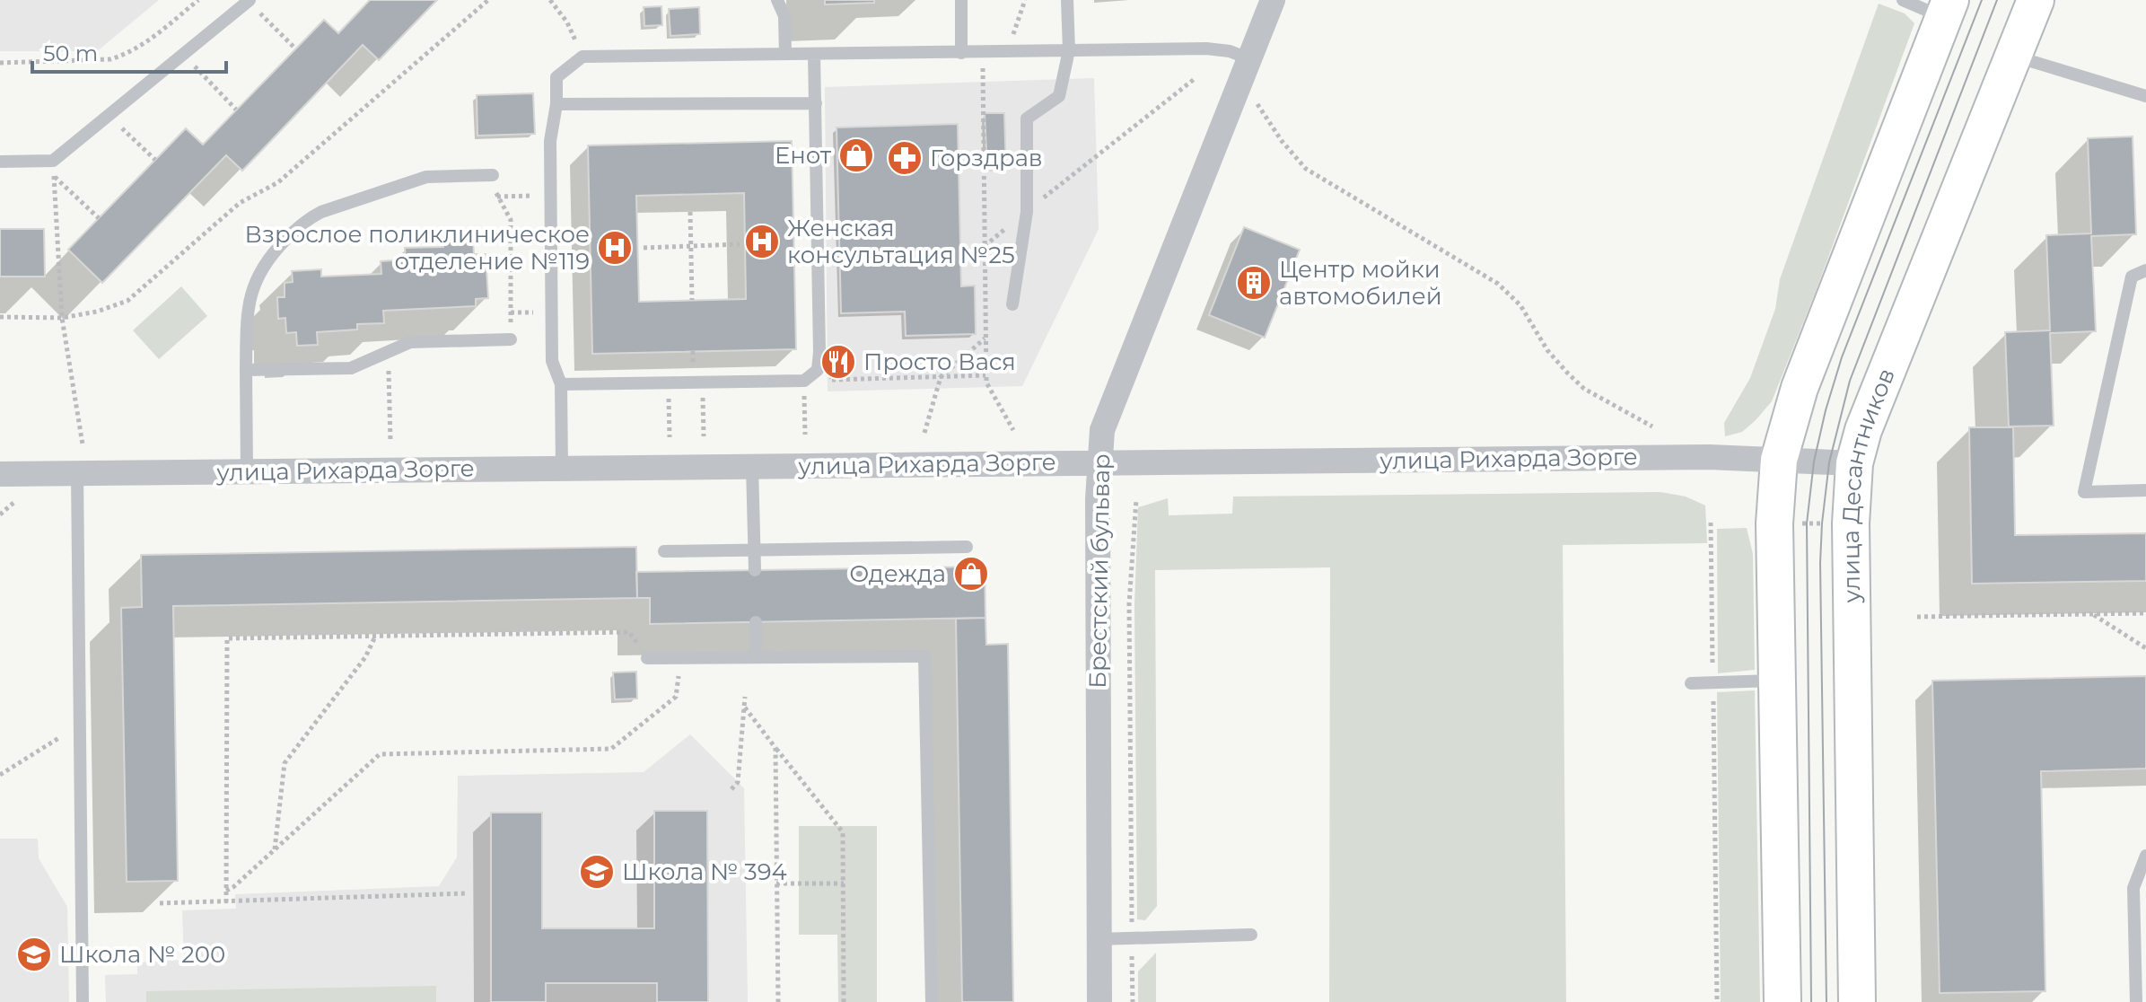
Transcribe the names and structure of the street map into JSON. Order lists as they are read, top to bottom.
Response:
{
  "streets": {
    "street": ["улица Рихарда Зорге", "улица Десантников", "Брестский бульвар"]
  },
  "crossings": [
    ["улица Рихарда Зорге", "улица Десантников"],
    ["улица Рихарда Зорге", "Брестский бульвар"]
  ],
  "places": {
    "shop": ["Енот", "Одежда"],
    "pharmacy": ["Горздрав"],
    "hospital": ["Женская консультация №25", "Взрослое поликлиническое отделение №119"],
    "building": ["Центр мойки автомобилей"],
    "restaurant": ["Просто Вася"],
    "school or university": ["Школа № 394", "Школа № 200"]
  },
  "scale_bar": "50 m"
}
